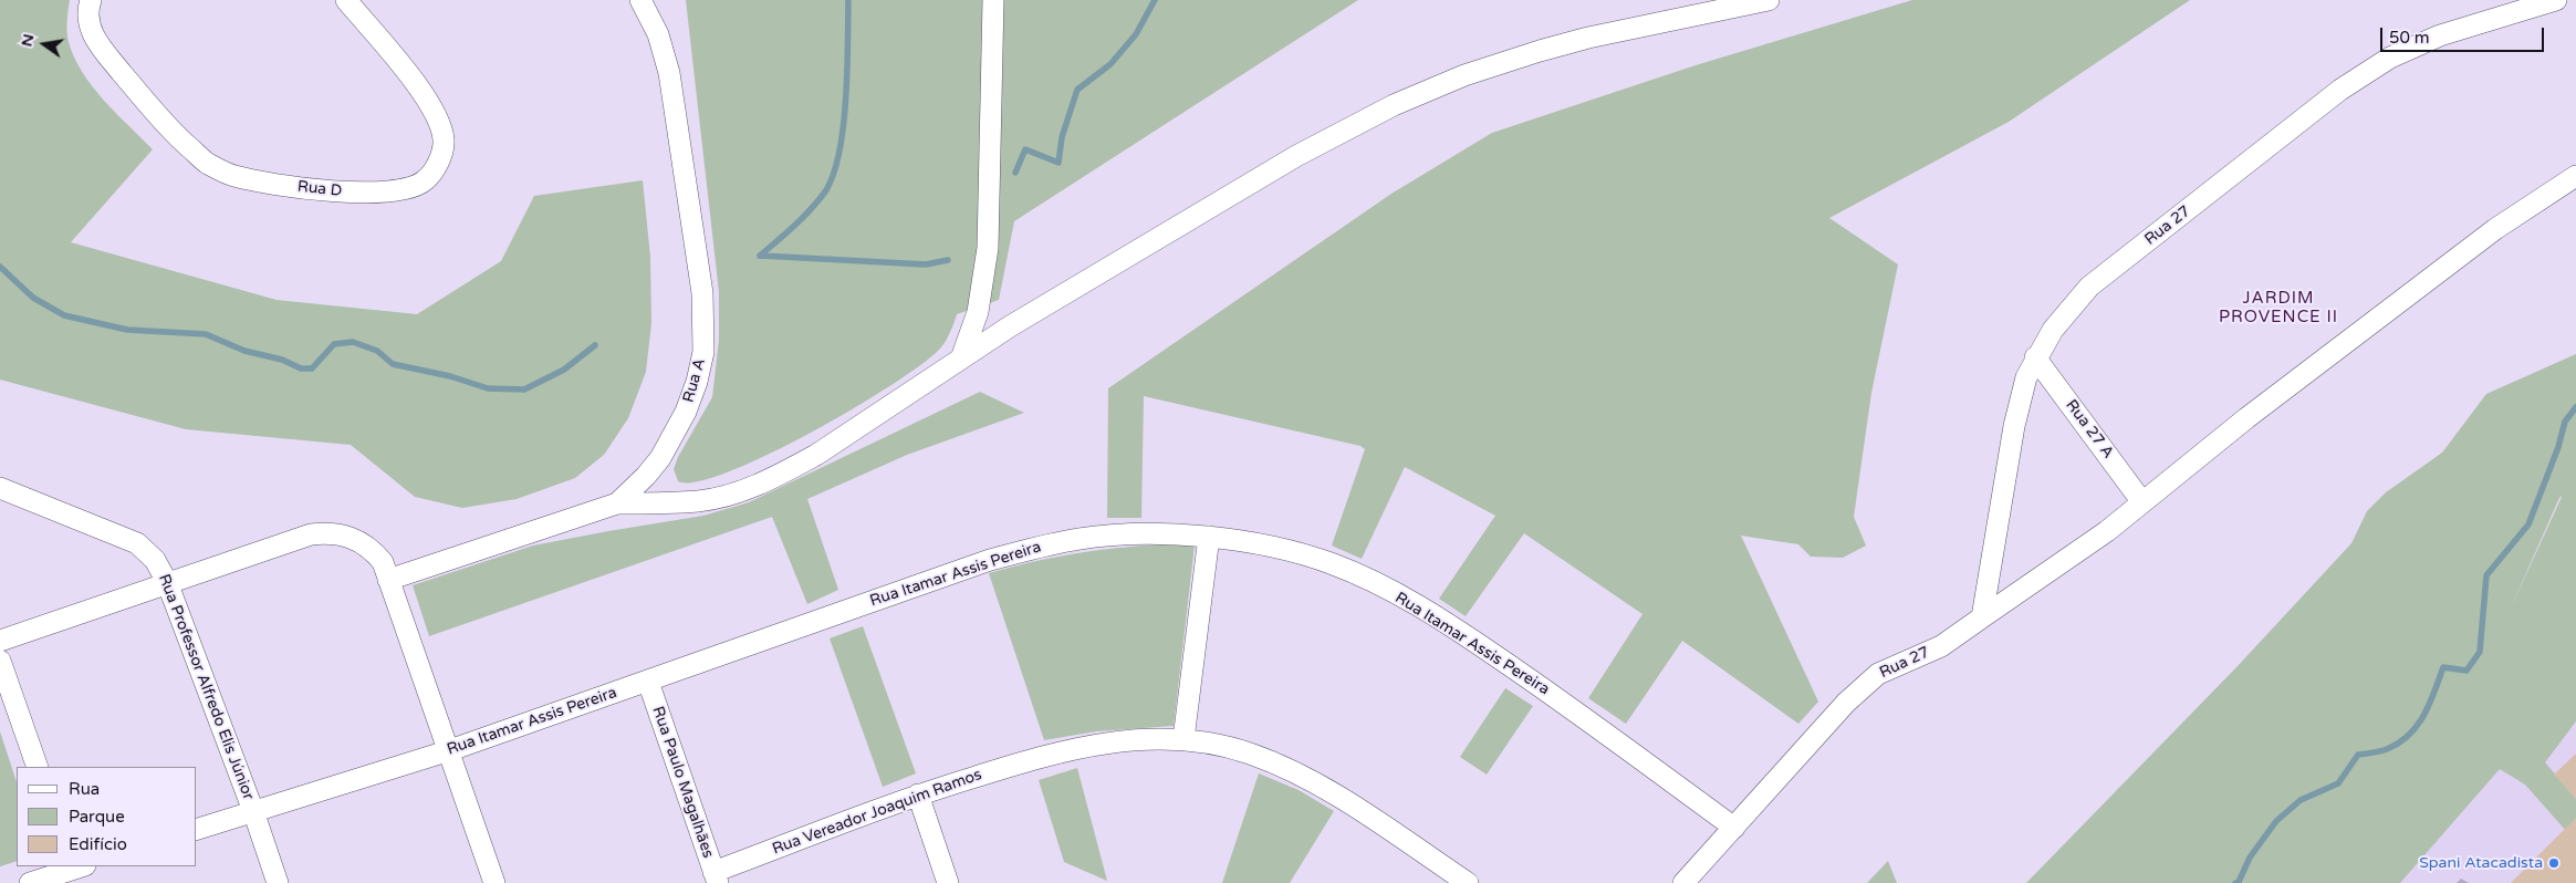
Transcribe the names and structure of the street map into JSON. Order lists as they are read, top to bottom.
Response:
{
  "streets": {
    "street": [
      "Rua D",
      "Rua 27",
      "Rua A",
      "Rua 27 A",
      "Rua Itamar Assis Pereira",
      "Rua Professor Alfredo Elis Júnior",
      "Rua Paulo Magalhães",
      "Rua Vereador Joaquim Ramos"
    ]
  },
  "crossings": [
    ["Rua 27", "Rua 27 A"],
    ["Rua 27", "Rua Itamar Assis Pereira"],
    ["Rua Itamar Assis Pereira", "Rua Professor Alfredo Elis Júnior"],
    ["Rua Itamar Assis Pereira", "Rua Paulo Magalhães"],
    ["Rua Paulo Magalhães", "Rua Vereador Joaquim Ramos"]
  ],
  "districts": ["JARDIM PROVENCE II"],
  "places": ["Spani Atacadista"],
  "legend": ["Rua", "Parque", "Edifício"],
  "scale_bar": "50 m",
  "north": "left"
}
